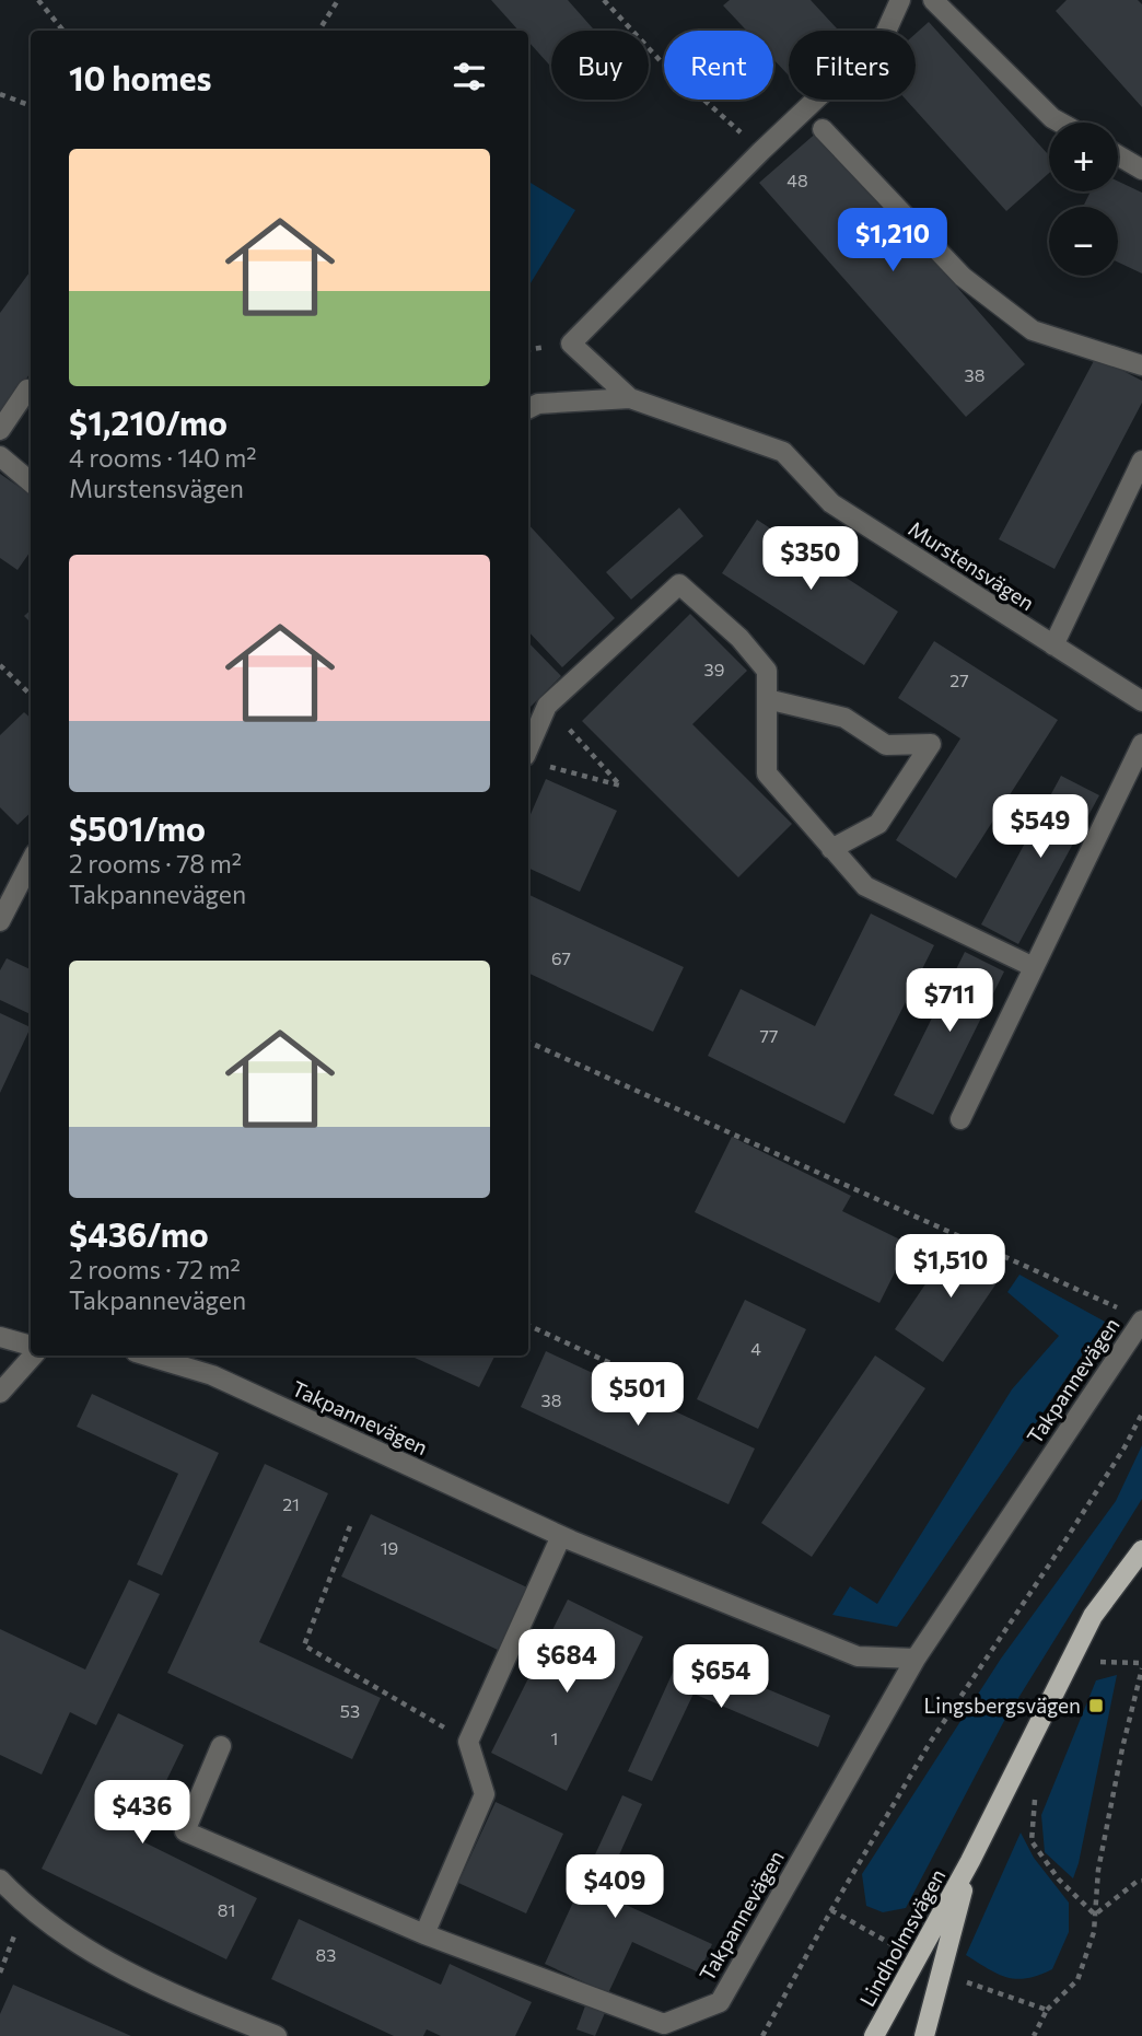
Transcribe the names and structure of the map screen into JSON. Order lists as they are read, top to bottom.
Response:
{
  "streets": {
    "main road": ["Lindholmsvägen"],
    "street": ["Murstensvägen", "Takpannevägen"]
  },
  "places": {
    "transit": ["Lingsbergsvägen"]
  },
  "house_numbers": [
    "48",
    "38",
    "39",
    "27",
    "67",
    "77",
    "4",
    "38",
    "21",
    "19",
    "53",
    "1",
    "81",
    "83"
  ],
  "page": {
    "chip": ["Buy", "Rent", "Filters"],
    "heading": "10 homes",
    "map_buttons": ["+", "−"],
    "list": [
      {
        "name": "$1,210/mo",
        "note": "4 rooms · 140 m² · Murstensvägen"
      },
      {
        "name": "$501/mo",
        "note": "2 rooms · 78 m² · Takpannevägen"
      },
      {
        "name": "$436/mo",
        "note": "2 rooms · 72 m² · Takpannevägen"
      }
    ],
    "price": [
      "$1,210",
      "$350",
      "$549",
      "$711",
      "$1,510",
      "$501",
      "$684",
      "$654",
      "$436",
      "$409"
    ]
  }
}
